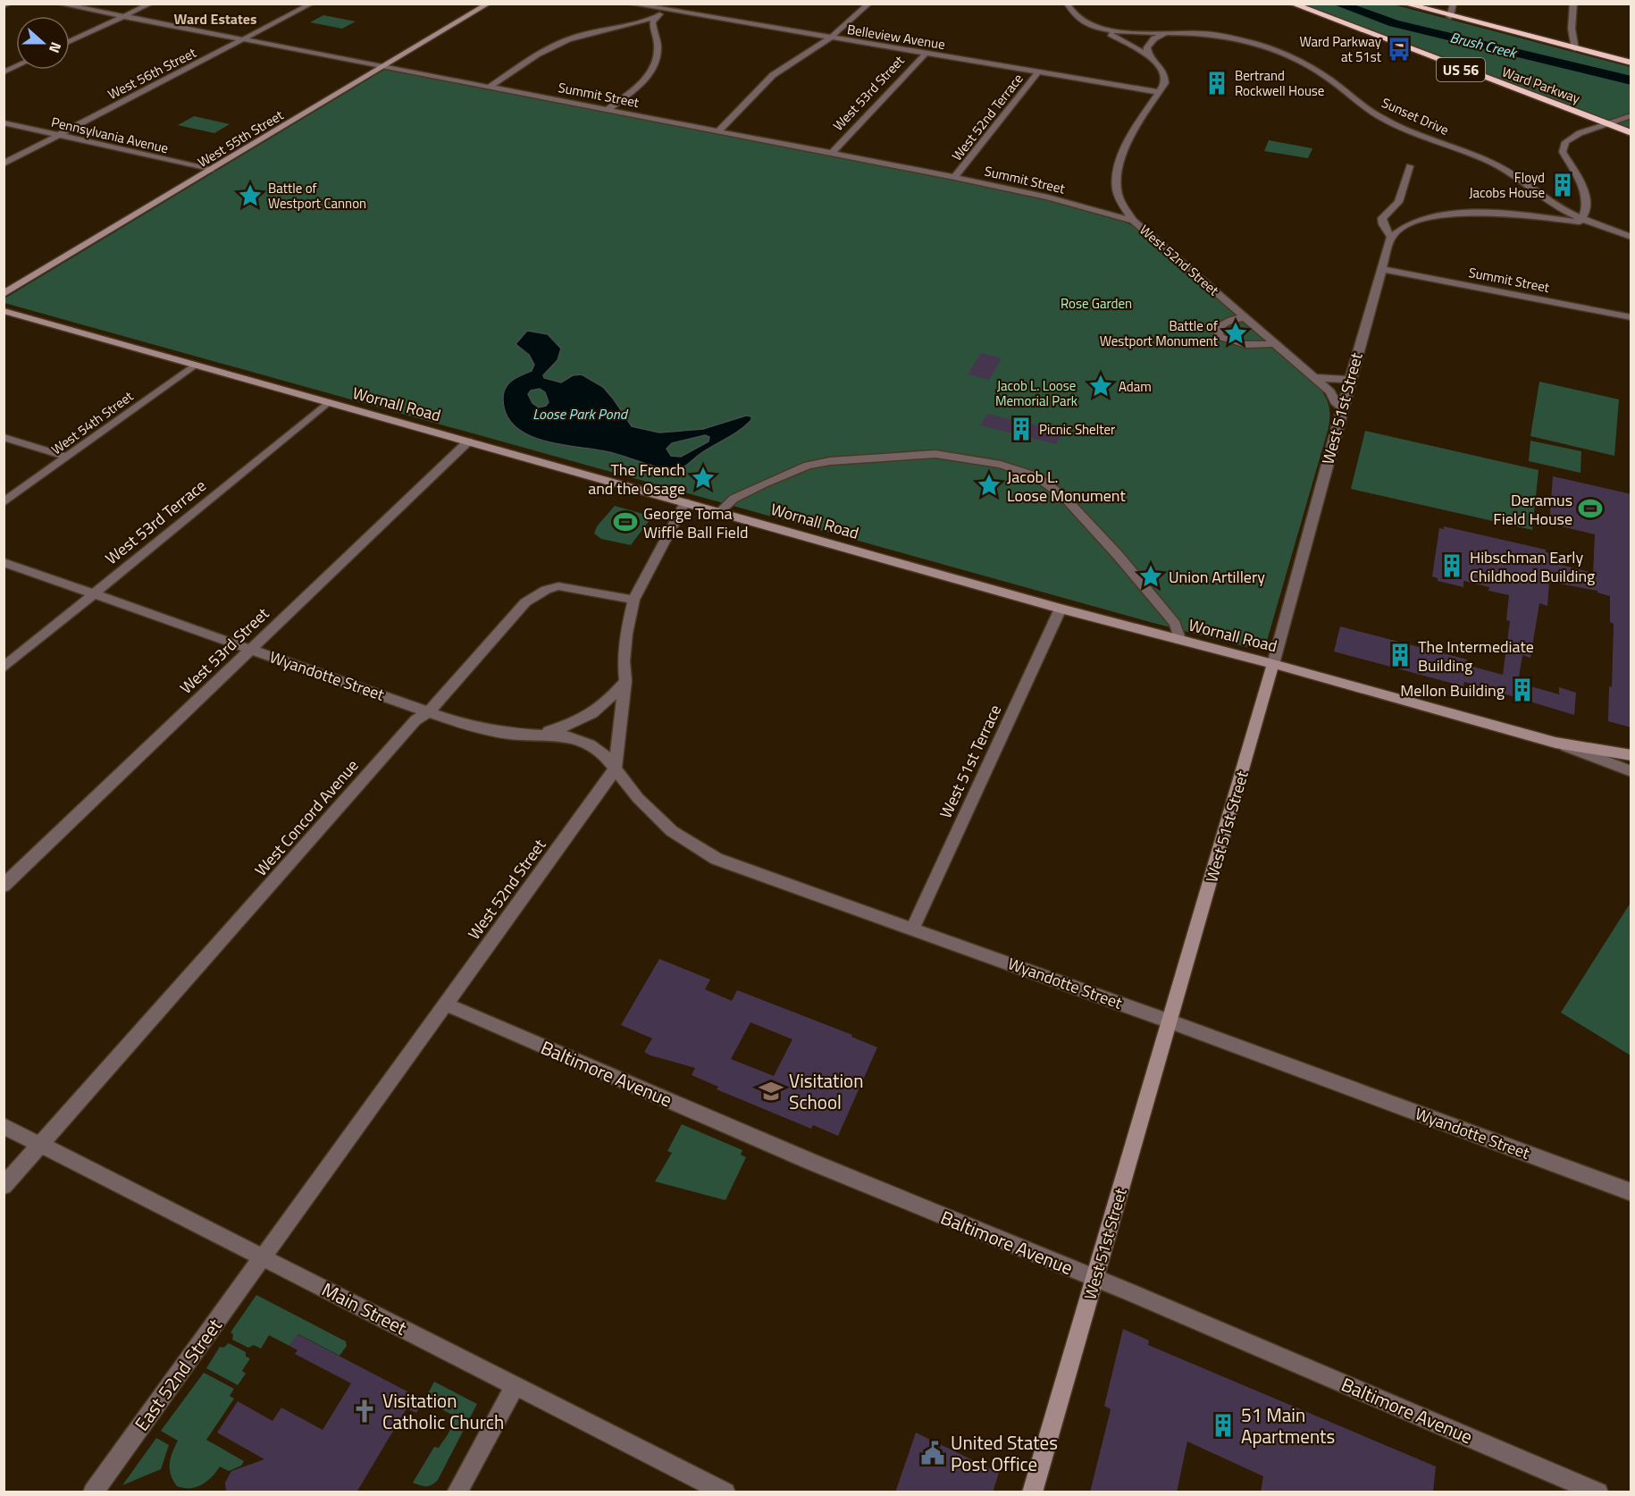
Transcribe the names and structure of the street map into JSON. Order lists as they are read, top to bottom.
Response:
{
  "streets": {
    "highway": ["US 56", "Ward Parkway"],
    "main road": ["West 55th Street", "Wornall Road", "West 51st Street"],
    "street": [
      "Belleview Avenue",
      "West 56th Street",
      "West 53rd Street",
      "Summit Street",
      "Sunset Drive",
      "West 52nd Terrace",
      "Pennsylvania Avenue",
      "West 52nd Street",
      "West 54th Street",
      "West 53rd Terrace",
      "Wyandotte Street",
      "West 51st Terrace",
      "West Concord Avenue",
      "Baltimore Avenue",
      "Main Street",
      "East 52nd Street"
    ]
  },
  "crossings": [
    ["Belleview Avenue", "West 53rd Street"],
    ["Belleview Avenue", "West 52nd Terrace"],
    ["Belleview Avenue", "West 52nd Street"],
    ["West 56th Street", "Summit Street"],
    ["West 56th Street", "Pennsylvania Avenue"],
    ["West 53rd Street", "Summit Street"],
    ["West 53rd Street", "Wornall Road"],
    ["West 53rd Street", "Wyandotte Street"],
    ["Summit Street", "West 52nd Terrace"],
    ["Summit Street", "West 55th Street"],
    ["Summit Street", "West 52nd Street"],
    ["Summit Street", "West 51st Street"],
    ["Sunset Drive", "West 52nd Street"],
    ["Pennsylvania Avenue", "West 55th Street"],
    ["West 52nd Street", "Wornall Road"],
    ["West 52nd Street", "West 51st Street"],
    ["West 52nd Street", "Wyandotte Street"],
    ["West 52nd Street", "West Concord Avenue"],
    ["West 52nd Street", "Baltimore Avenue"],
    ["West 52nd Street", "Main Street"],
    ["West 52nd Street", "East 52nd Street"],
    ["Wornall Road", "West 51st Street"],
    ["Wornall Road", "West 54th Street"],
    ["Wornall Road", "West 53rd Terrace"],
    ["Wornall Road", "West 51st Terrace"],
    ["West 51st Street", "Wyandotte Street"],
    ["West 51st Street", "Baltimore Avenue"],
    ["West 53rd Terrace", "Wyandotte Street"],
    ["Wyandotte Street", "West 51st Terrace"],
    ["Wyandotte Street", "West Concord Avenue"],
    ["West Concord Avenue", "Main Street"],
    ["Main Street", "East 52nd Street"]
  ],
  "districts": ["Ward Estates"],
  "water": ["Brush Creek", "Loose Park Pond"],
  "parks": ["Rose Garden", "Jacob L. Loose Memorial Park"],
  "places": {
    "bus stop": ["Ward Parkway at 51st"],
    "building": [
      "Bertrand Rockwell House",
      "Floyd Jacobs House",
      "Picnic Shelter",
      "Hibschman Early Childhood Building",
      "The Intermediate Building",
      "Mellon Building",
      "51 Main Apartments"
    ],
    "place": [
      "Battle of Westport Cannon",
      "Battle of Westport Monument",
      "Adam",
      "The French and the Osage",
      "Jacob L. Loose Monument",
      "Union Artillery"
    ],
    "sports": ["Deramus Field House", "George Toma Wiffle Ball Field"],
    "school or university": ["Visitation School"],
    "church": ["Visitation Catholic Church"],
    "public building": ["United States Post Office"]
  },
  "north": "right"
}
